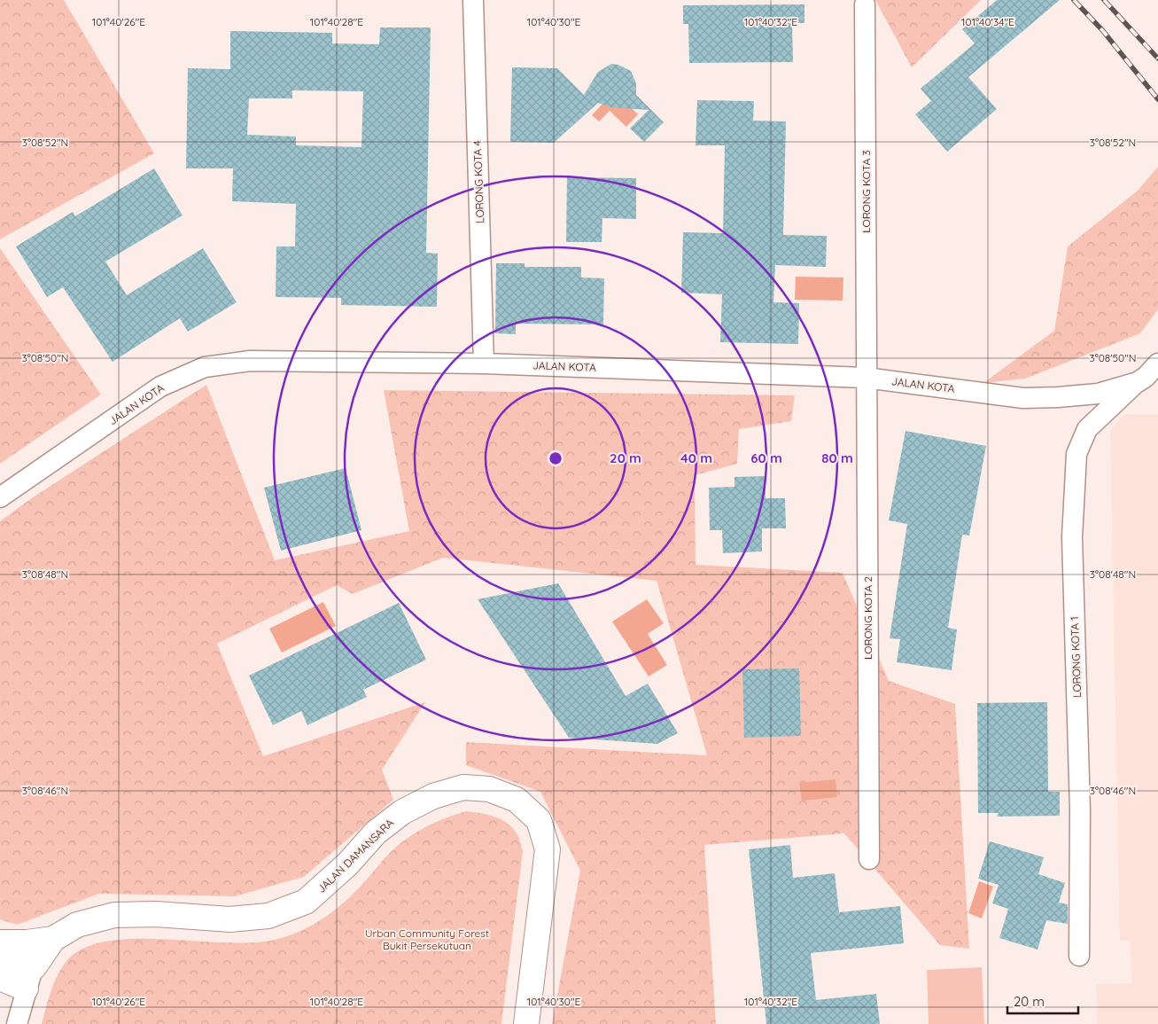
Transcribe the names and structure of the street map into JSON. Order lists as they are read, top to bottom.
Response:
{
  "streets": {
    "street": [
      "LORONG KOTA 4",
      "LORONG KOTA 3",
      "JALAN KOTA",
      "LORONG KOTA 2",
      "LORONG KOTA 1",
      "JALAN DAMANSARA"
    ]
  },
  "crossings": [
    ["LORONG KOTA 4", "JALAN KOTA"],
    ["LORONG KOTA 3", "JALAN KOTA"],
    ["LORONG KOTA 3", "LORONG KOTA 2"],
    ["JALAN KOTA", "LORONG KOTA 2"],
    ["JALAN KOTA", "LORONG KOTA 1"]
  ],
  "parks": ["Urban Community Forest Bukit Persekutuan"],
  "scale_bar": "20 m",
  "coordinates": [
    "101°40'26\"E",
    "101°40'28\"E",
    "101°40'30\"E",
    "101°40'32\"E",
    "101°40'34\"E",
    "3°08'52\"N",
    "3°08'50\"N",
    "3°08'48\"N",
    "3°08'46\"N"
  ],
  "rings": [
    "20 m",
    "40 m",
    "60 m",
    "80 m"
  ]
}
